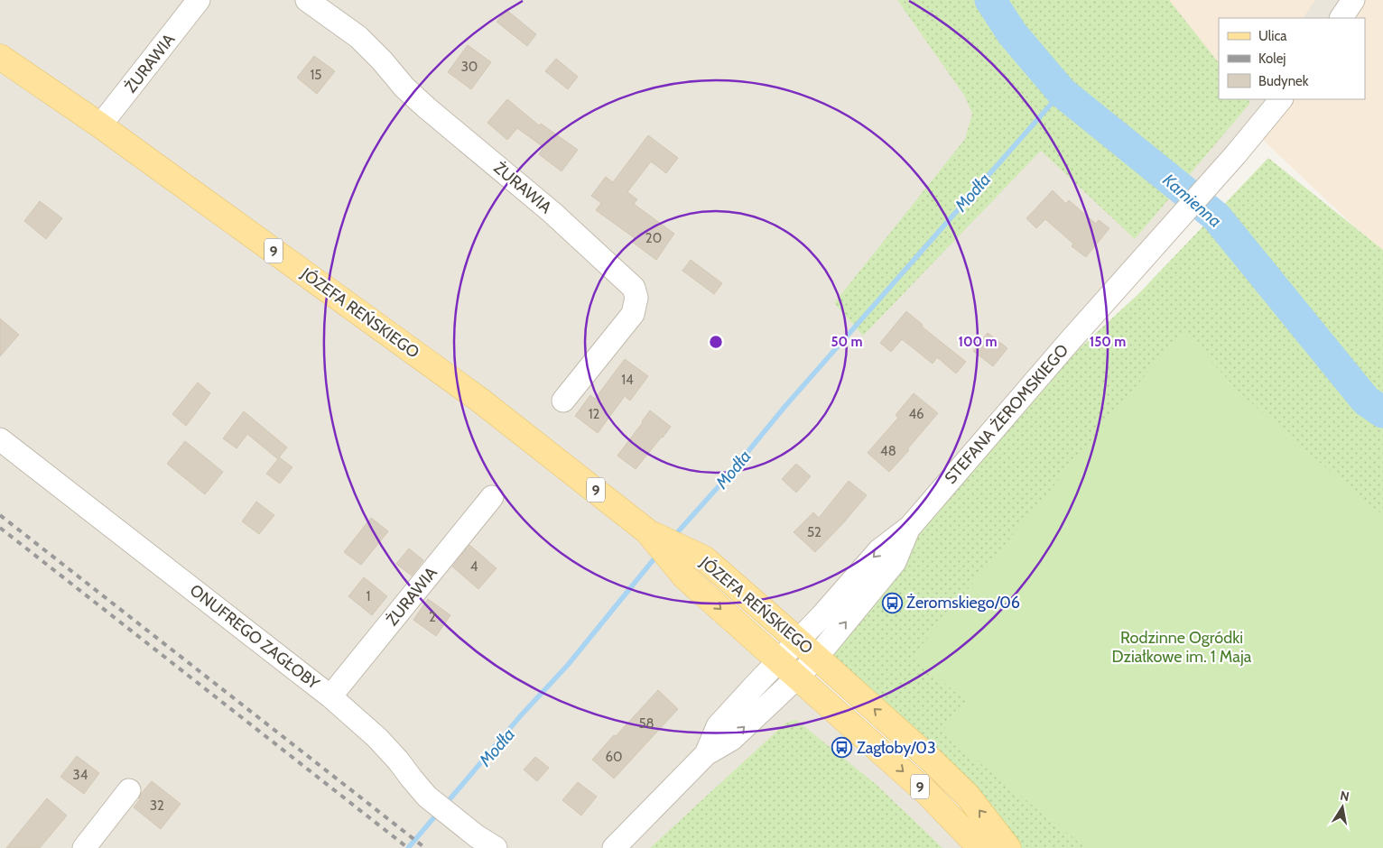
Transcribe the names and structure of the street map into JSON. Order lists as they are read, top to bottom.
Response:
{
  "streets": {
    "main road": ["9", "JÓZEFA REŃSKIEGO"],
    "street": ["ŻURAWIA", "STEFANA ŻEROMSKIEGO", "ONUFREGO ZAGŁOBY"]
  },
  "crossings": [
    ["ŻURAWIA", "JÓZEFA REŃSKIEGO"],
    ["ŻURAWIA", "ONUFREGO ZAGŁOBY"],
    ["9", "JÓZEFA REŃSKIEGO"],
    ["9", "STEFANA ŻEROMSKIEGO"],
    ["JÓZEFA REŃSKIEGO", "STEFANA ŻEROMSKIEGO"]
  ],
  "water": ["Modła", "Kamienna"],
  "parks": ["Rodzinne Ogródki Działkowe im. 1 Maja"],
  "places": {
    "bus stop": ["Żeromskiego/06", "Zagłoby/03"]
  },
  "house_numbers": [
    "30",
    "15",
    "20",
    "14",
    "12",
    "46",
    "48",
    "52",
    "4",
    "1",
    "2",
    "58",
    "60",
    "34",
    "32"
  ],
  "legend": ["Ulica", "Kolej", "Budynek"],
  "north": "top",
  "rings": ["50 m", "100 m", "150 m"]
}
